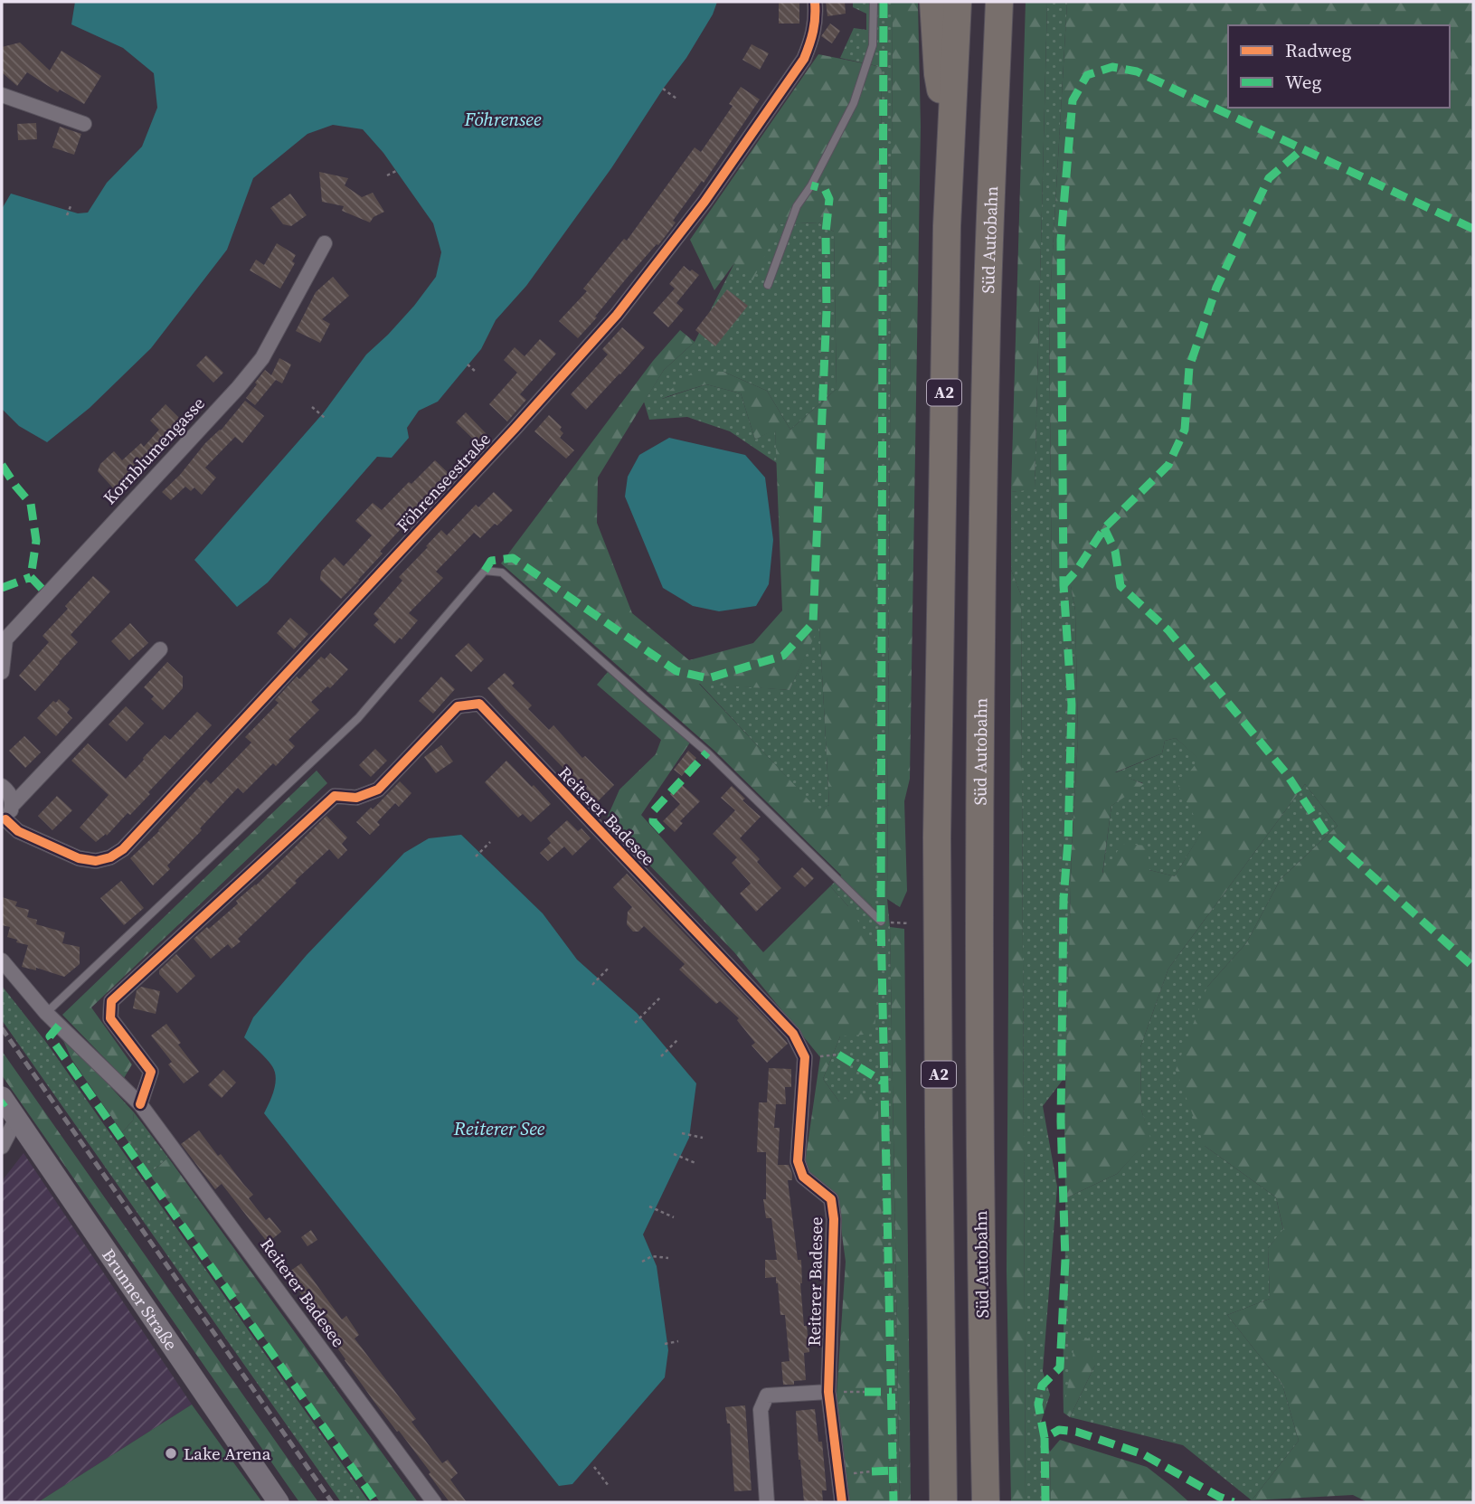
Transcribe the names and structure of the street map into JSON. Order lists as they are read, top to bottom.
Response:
{
  "streets": {
    "highway": ["Süd Autobahn", "A2"],
    "main road": ["Brunner Straße"],
    "street": ["Kornblumengasse", "Föhrenseestraße", "Reiterer Badesee"]
  },
  "water": ["Föhrensee", "Reiterer See"],
  "places": ["Lake Arena"],
  "legend": ["Radweg", "Weg"]
}
